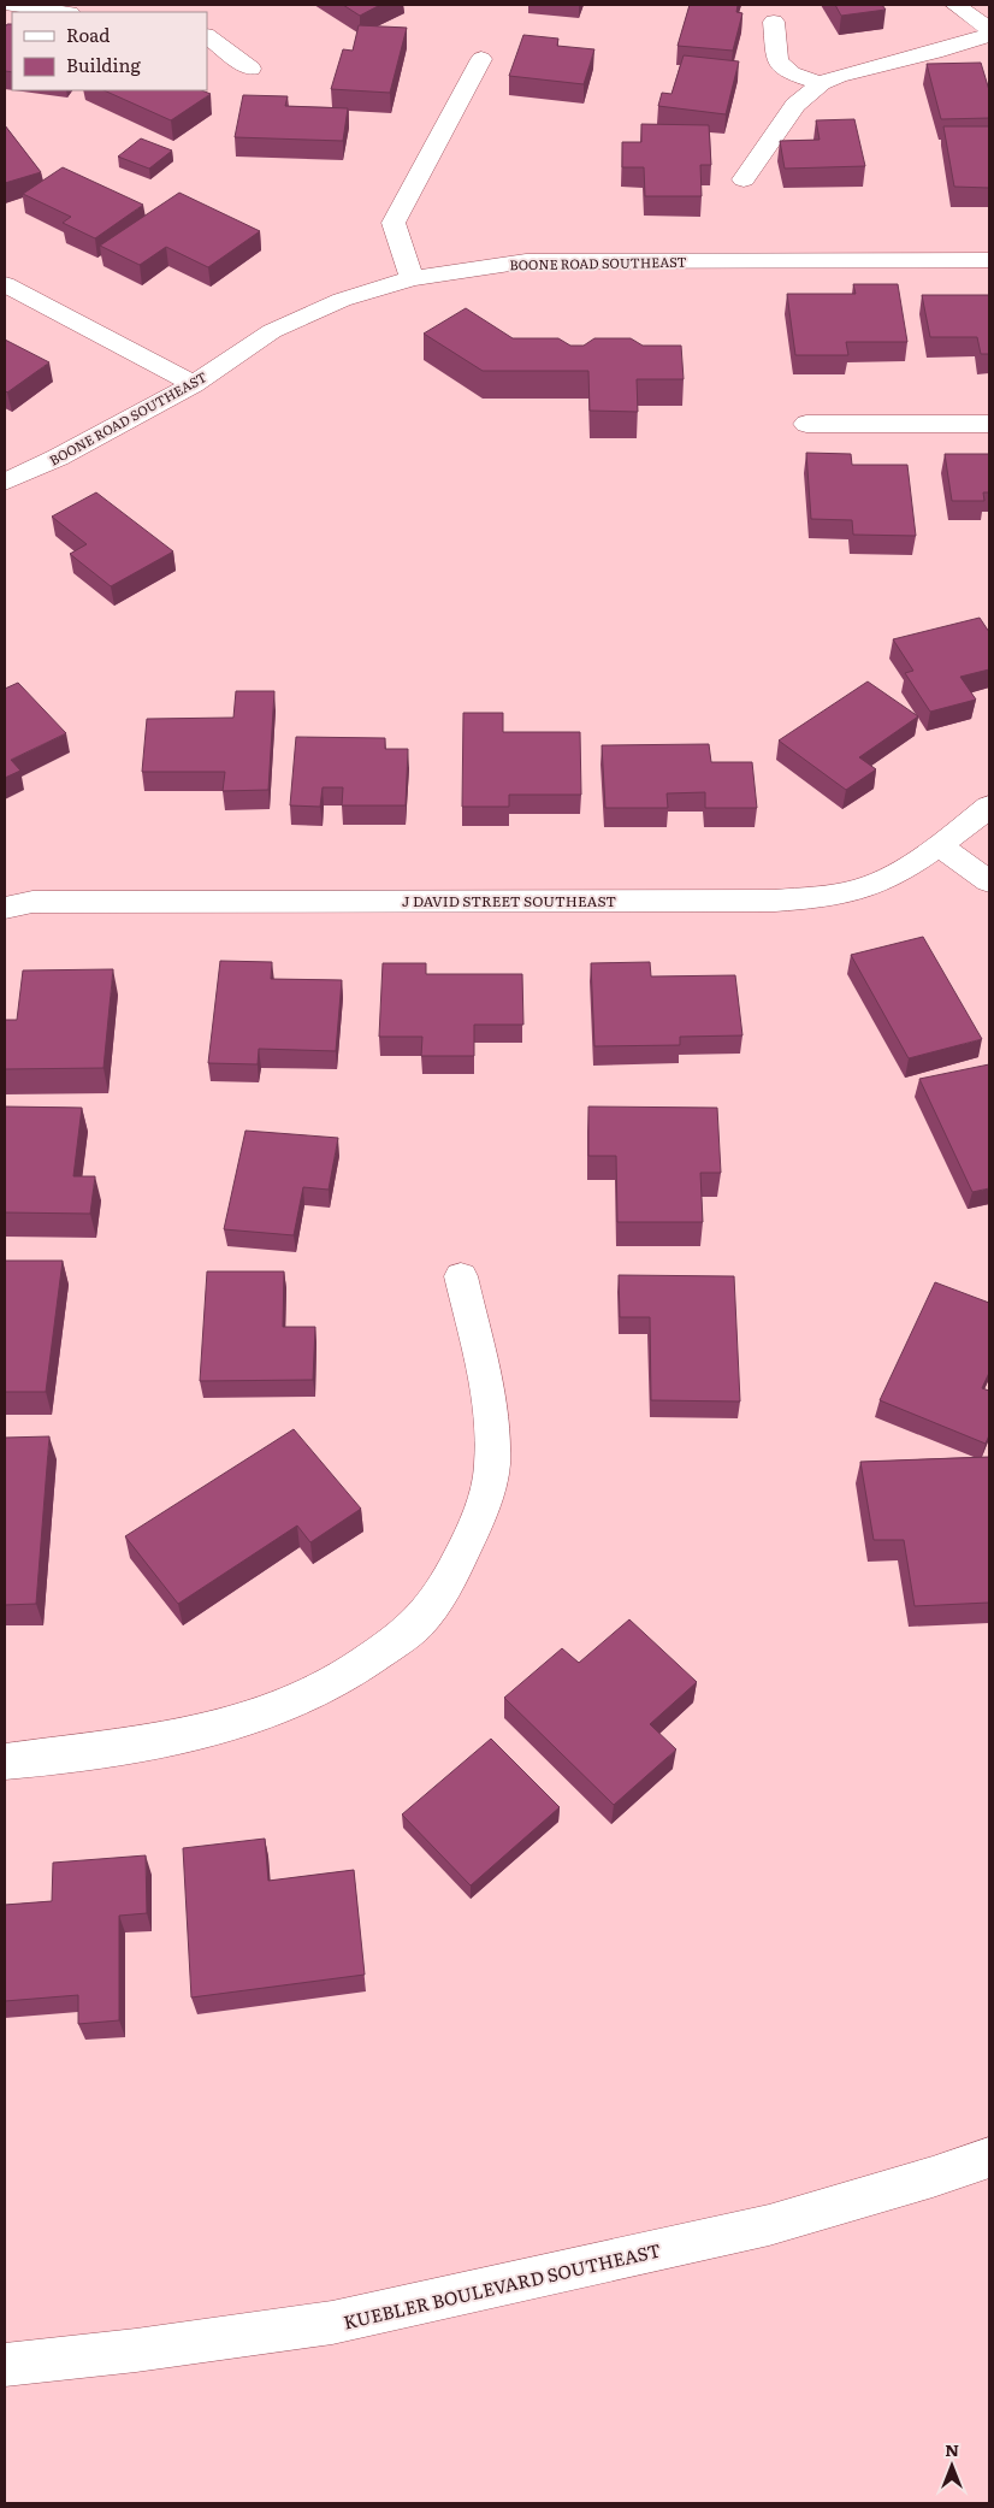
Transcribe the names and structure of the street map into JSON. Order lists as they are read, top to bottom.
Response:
{
  "streets": {
    "street": ["BOONE ROAD SOUTHEAST", "J DAVID STREET SOUTHEAST", "KUEBLER BOULEVARD SOUTHEAST"]
  },
  "legend": ["Road", "Building"],
  "north": "top"
}
